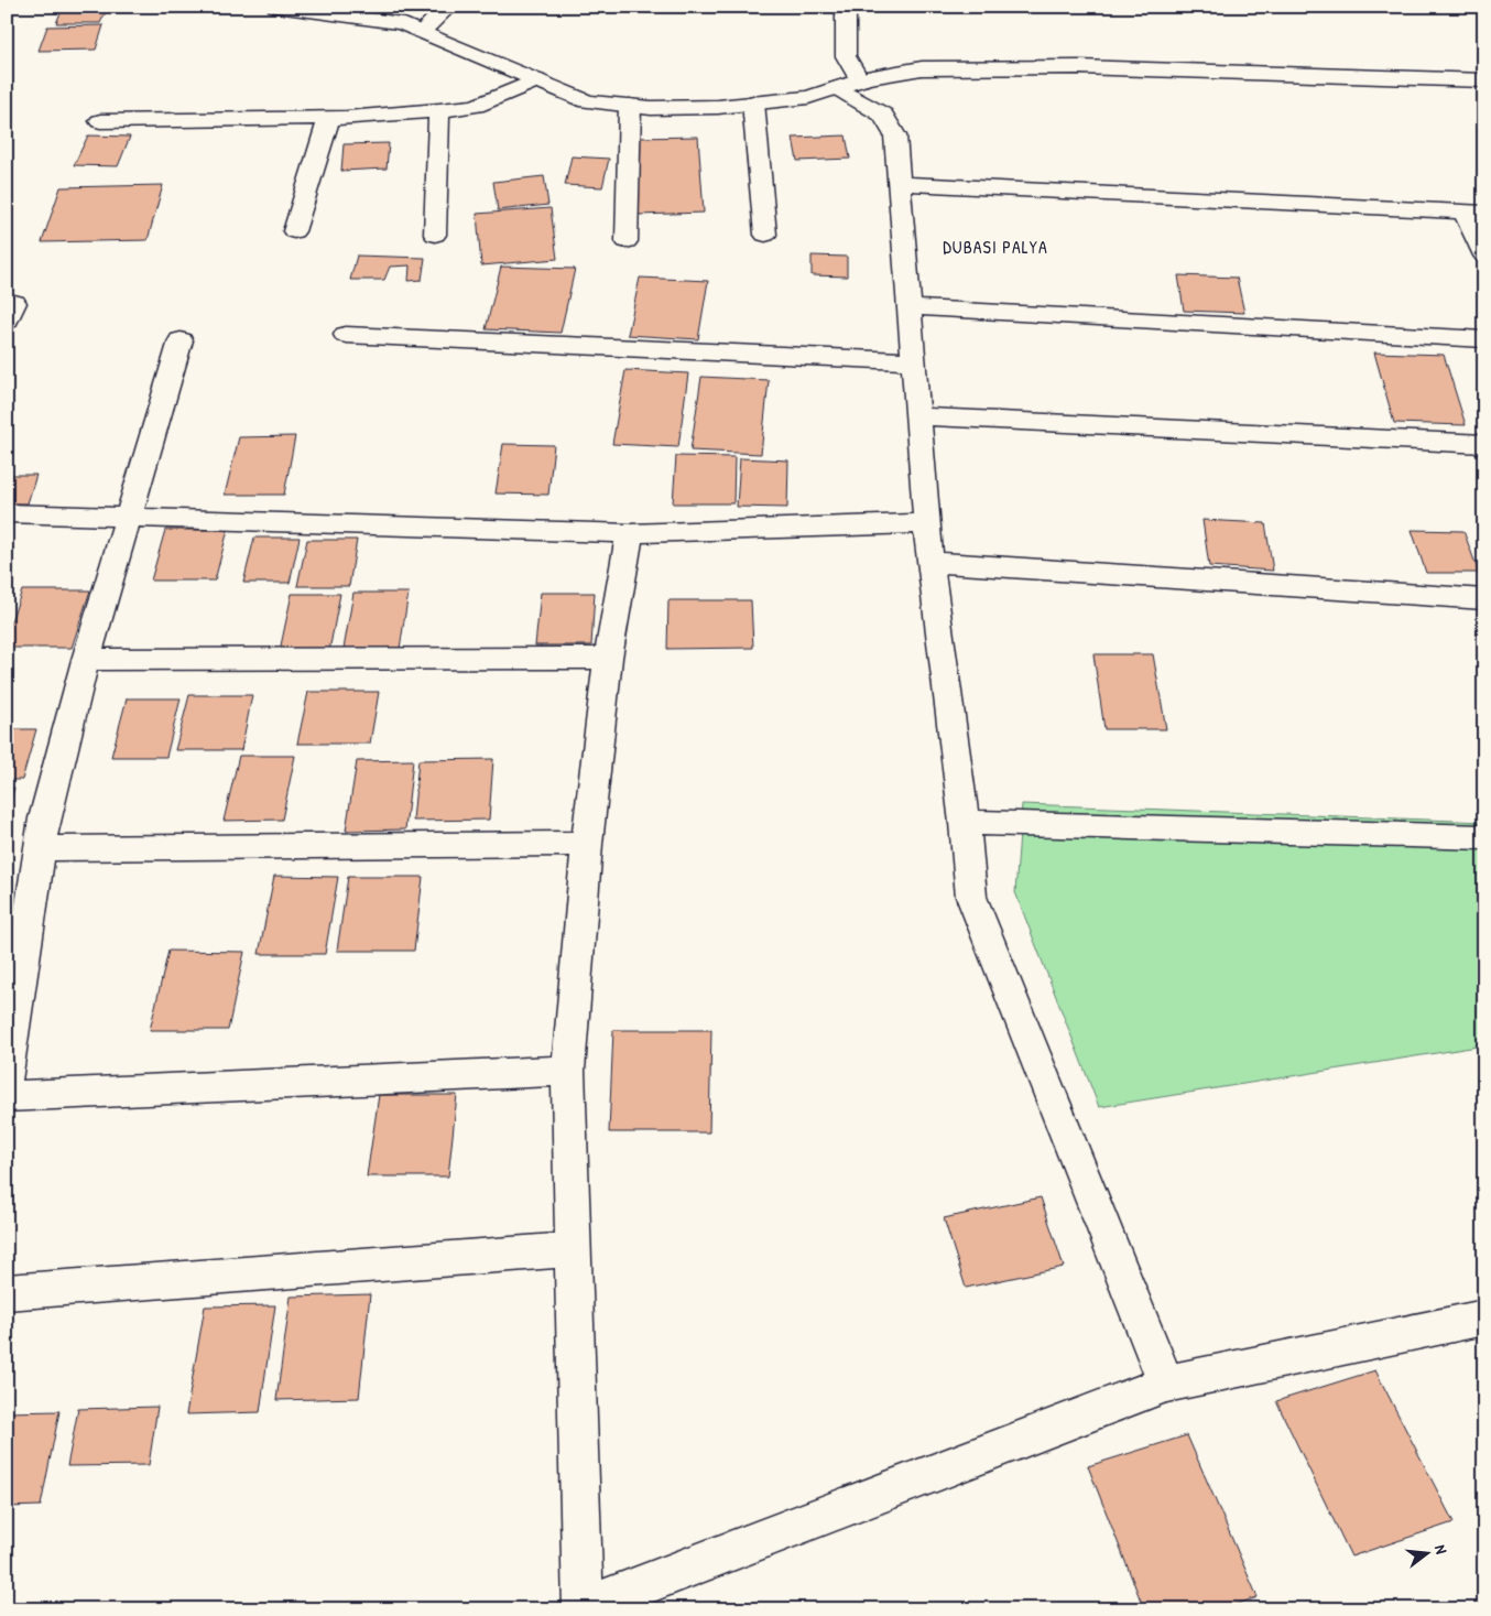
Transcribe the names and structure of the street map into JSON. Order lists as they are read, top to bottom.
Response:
{
  "districts": ["DUBASI PALYA"],
  "north": "right"
}
